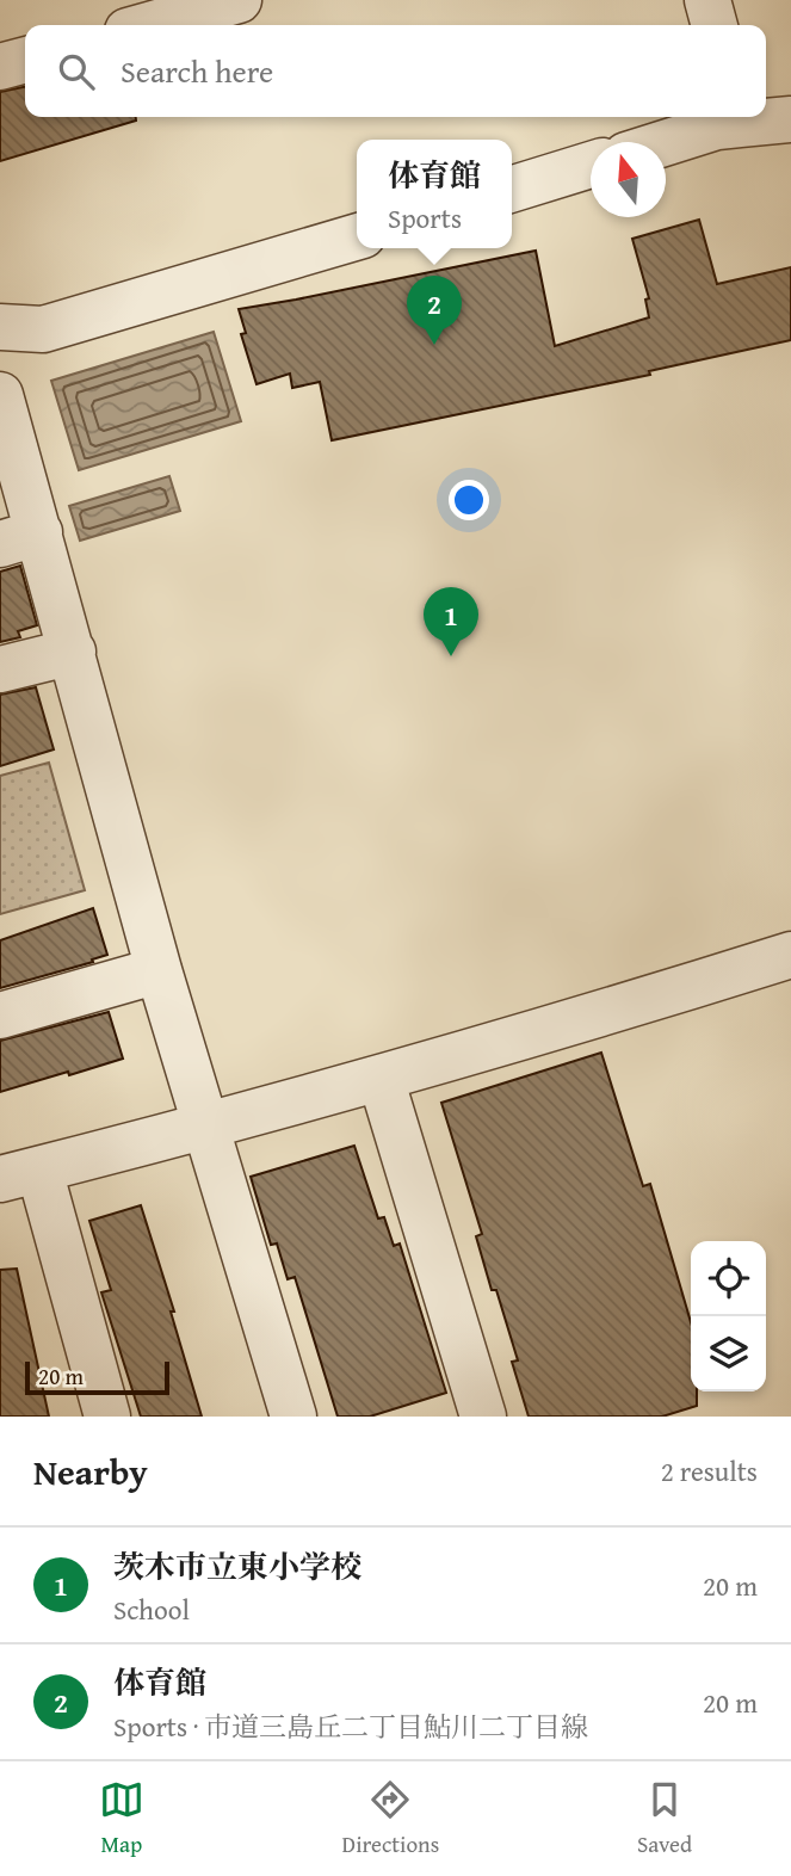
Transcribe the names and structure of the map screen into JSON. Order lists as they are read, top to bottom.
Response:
{
  "scale_bar": "20 m",
  "north": "top",
  "page": {
    "search": "Search here",
    "popup": ["体育館", "Sports"],
    "pins": ["2", "1"],
    "scale": "20 m",
    "heading": ["Nearby", "2 results"],
    "list": [
      {
        "mark": "1",
        "name": "茨木市立東小学校",
        "note": "School",
        "value": "20 m"
      },
      {
        "mark": "2",
        "name": "体育館",
        "note": "Sports · 市道三島丘二丁目鮎川二丁目線",
        "value": "20 m"
      }
    ],
    "nav": ["Map", "Directions", "Saved"]
  }
}
